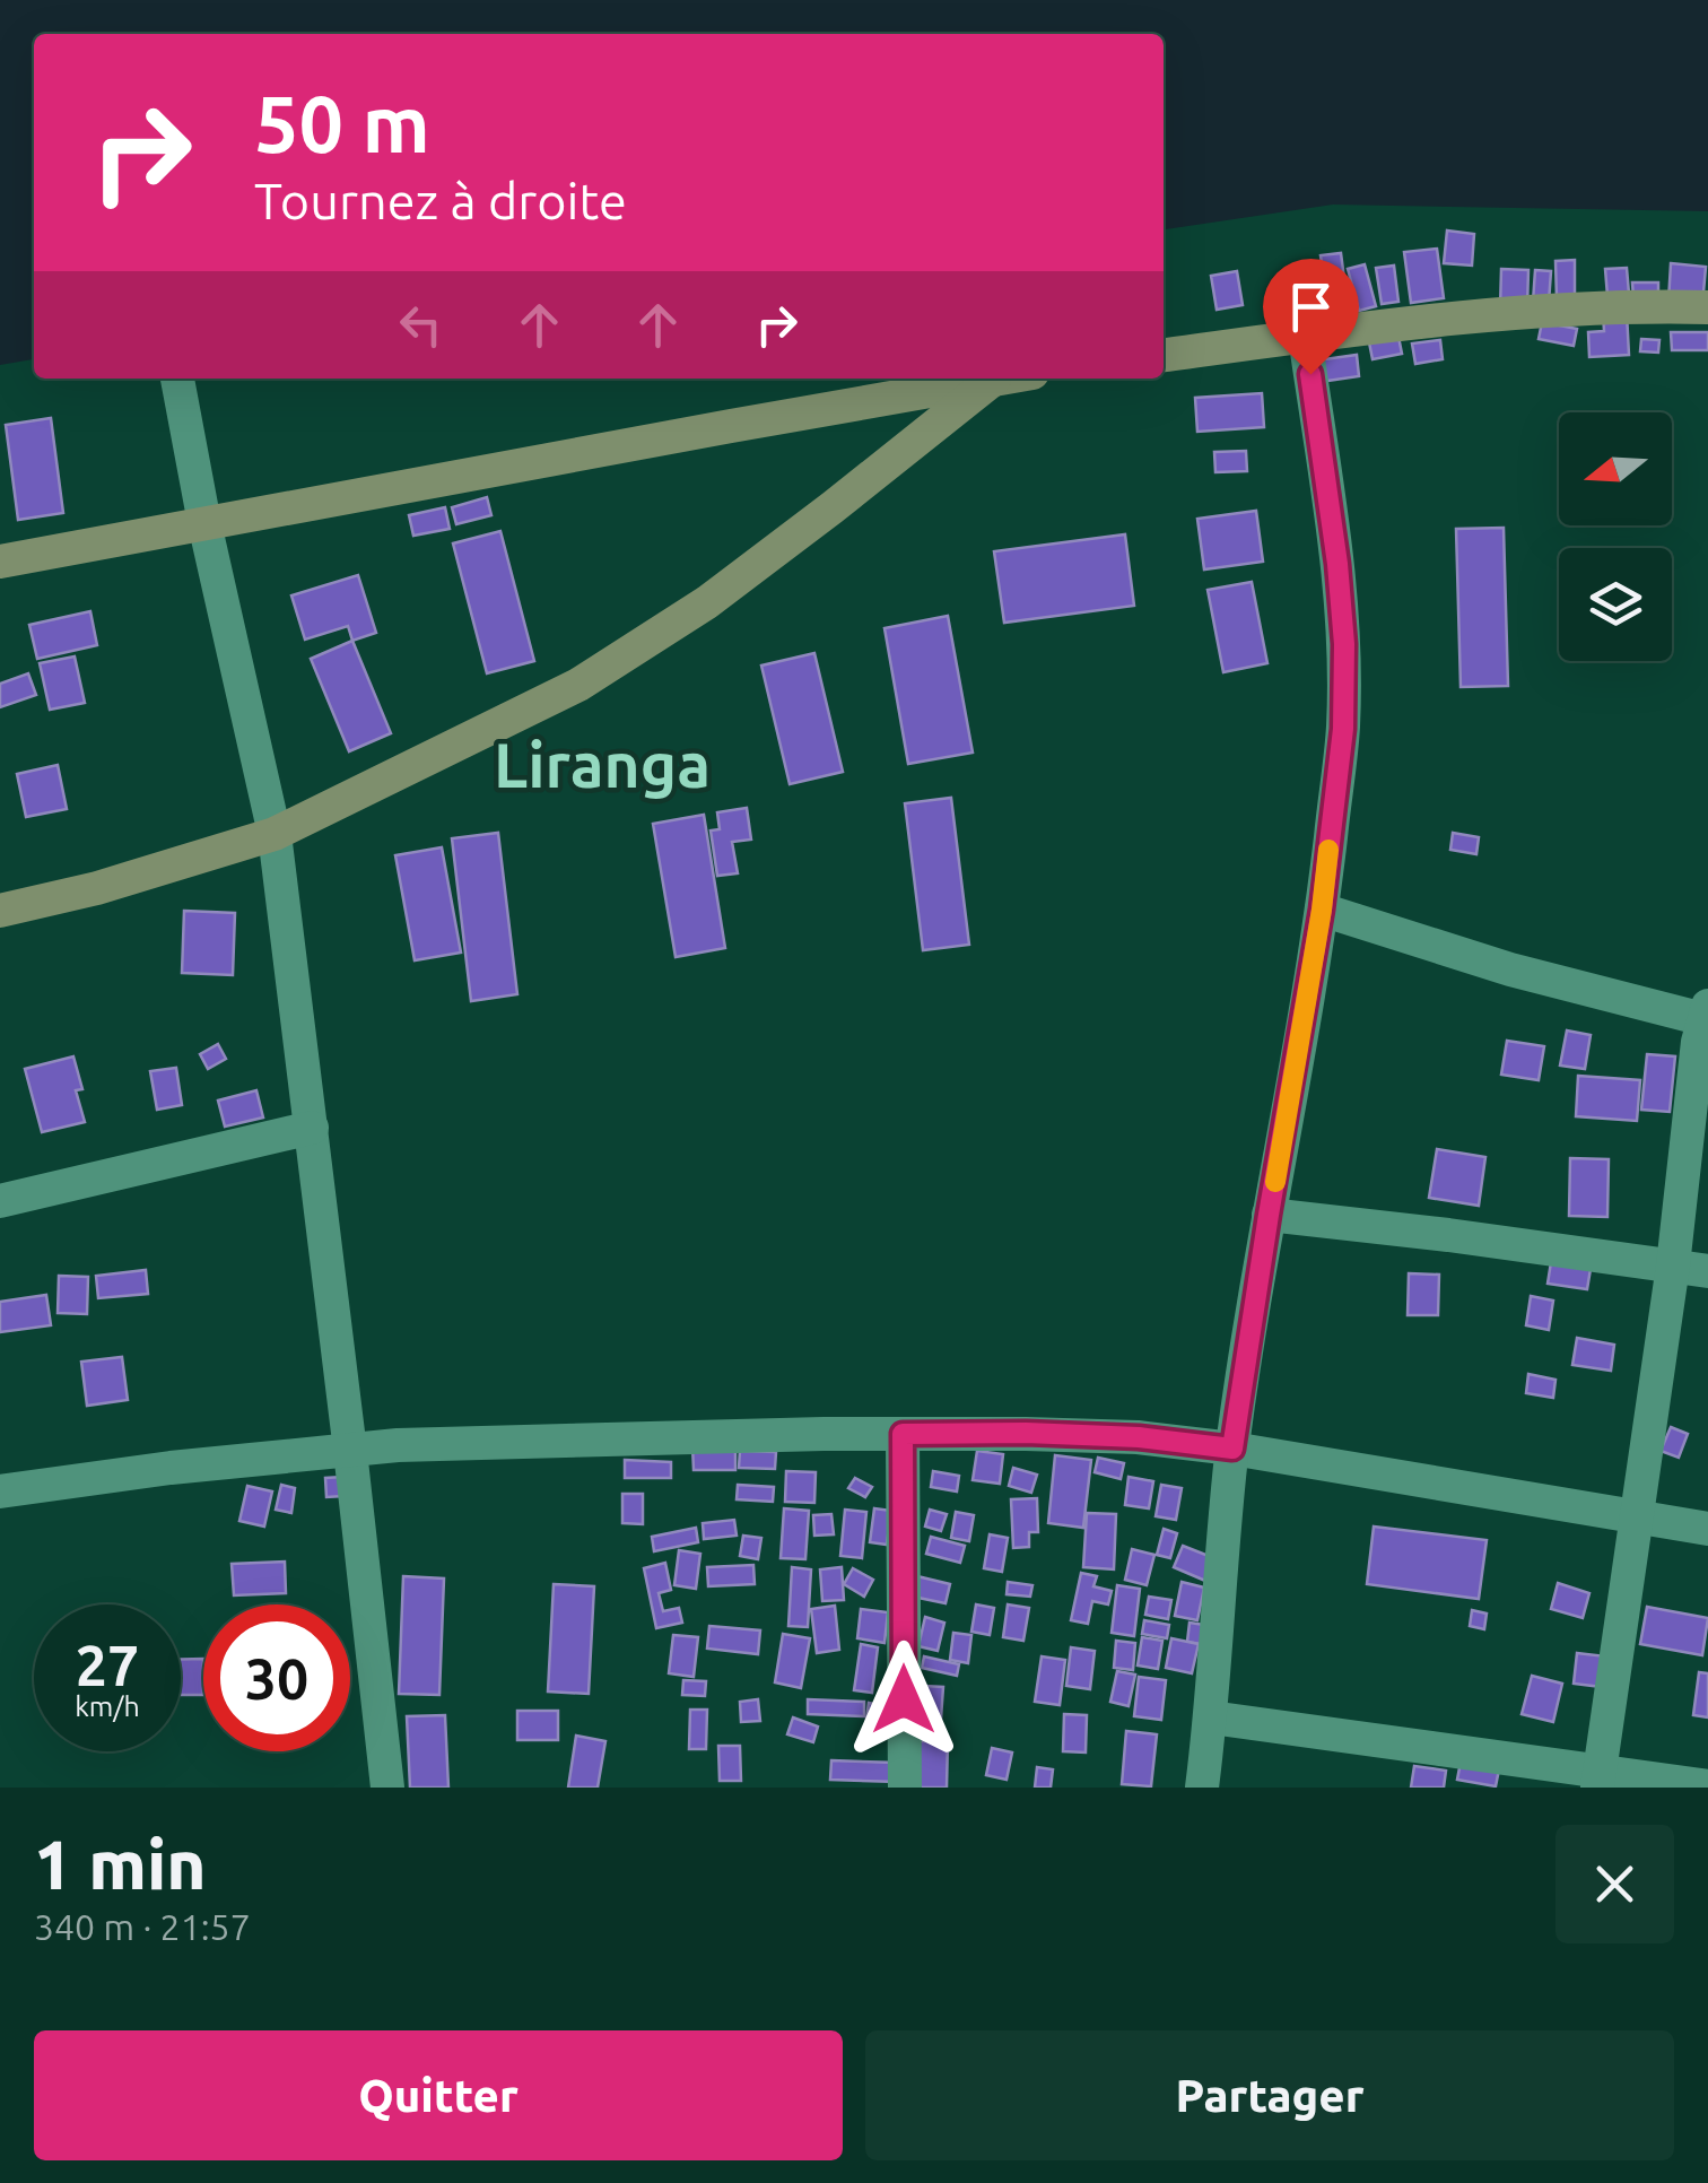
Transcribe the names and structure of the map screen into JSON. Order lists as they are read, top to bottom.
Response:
{
  "districts": ["Liranga"],
  "north": "left",
  "page": {
    "turn": ["50 m", "Tournez à droite"],
    "speed": "27 km/h",
    "limit": "30",
    "heading": ["1 min", "340 m · 21:57"],
    "buttons": ["Quitter", "Partager"]
  }
}
